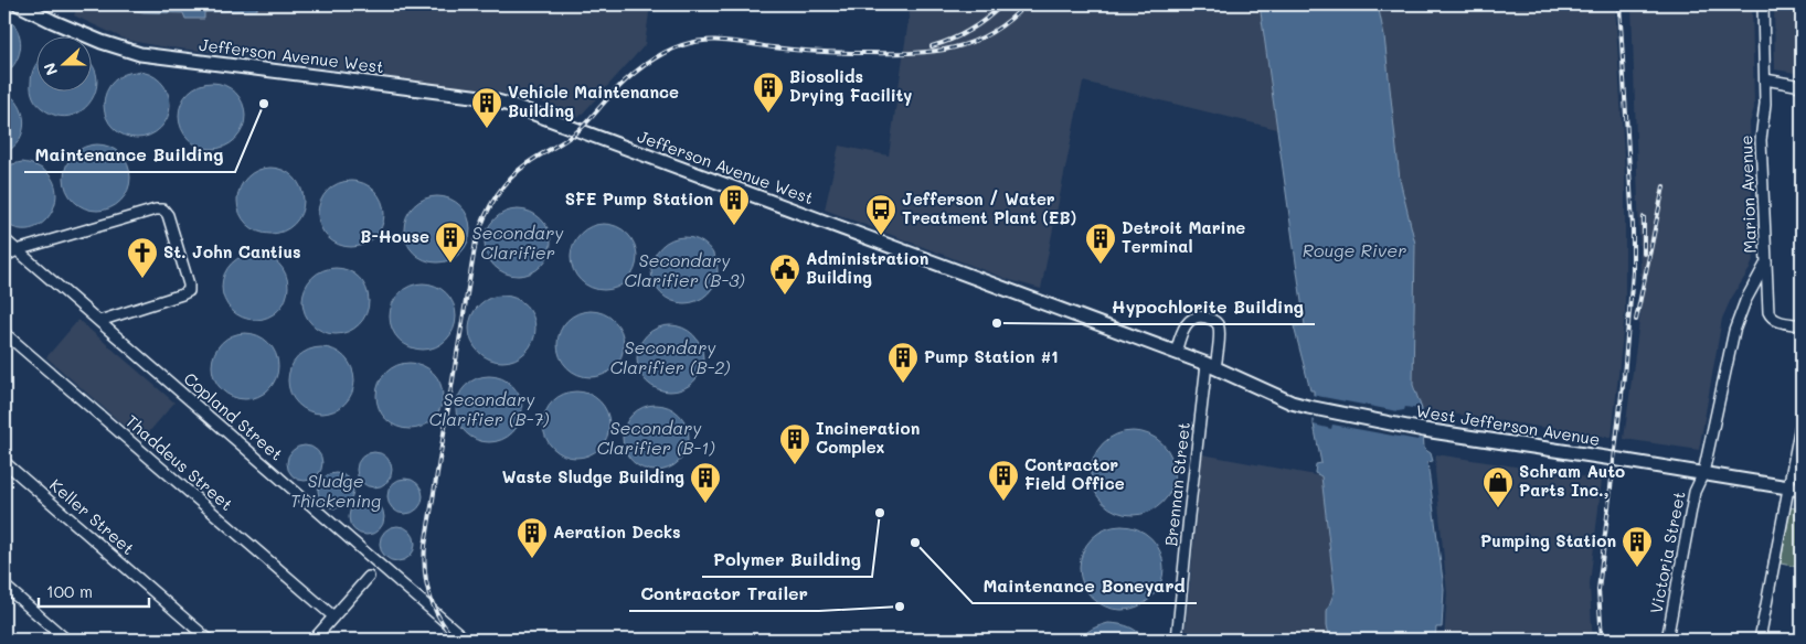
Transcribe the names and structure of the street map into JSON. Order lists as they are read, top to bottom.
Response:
{
  "streets": {
    "main road": ["Jefferson Avenue West", "West Jefferson Avenue"],
    "street": [
      "Marion Avenue",
      "Copland Street",
      "Thaddeus Street",
      "Brennan Street",
      "Keller Street",
      "Victoria Street"
    ]
  },
  "crossings": [
    ["Jefferson Avenue West", "West Jefferson Avenue"],
    ["Jefferson Avenue West", "Brennan Street"],
    ["Marion Avenue", "West Jefferson Avenue"],
    ["Marion Avenue", "Victoria Street"],
    ["West Jefferson Avenue", "Brennan Street"],
    ["West Jefferson Avenue", "Victoria Street"]
  ],
  "water": [
    "Secondary Clarifier",
    "Rouge River",
    "Secondary Clarifier (B-3)",
    "Secondary Clarifier (B-2)",
    "Secondary Clarifier (B-7)",
    "Secondary Clarifier (B-1)",
    "Sludge Thickening"
  ],
  "places": {
    "other": [
      "Maintenance Building",
      "Hypochlorite Building",
      "Polymer Building",
      "Maintenance Boneyard",
      "Contractor Trailer"
    ],
    "building": [
      "Biosolids Drying Facility",
      "Vehicle Maintenance Building",
      "SFE Pump Station",
      "B-House",
      "Detroit Marine Terminal",
      "Pump Station #1",
      "Incineration Complex",
      "Contractor Field Office",
      "Waste Sludge Building",
      "Aeration Decks",
      "Pumping Station"
    ],
    "bus stop": ["Jefferson / Water Treatment Plant (EB)"],
    "church": ["St. John Cantius"],
    "public building": ["Administration Building"],
    "shop": ["Schram Auto Parts Inc.,"]
  },
  "scale_bar": "100 m",
  "north": "left"
}
